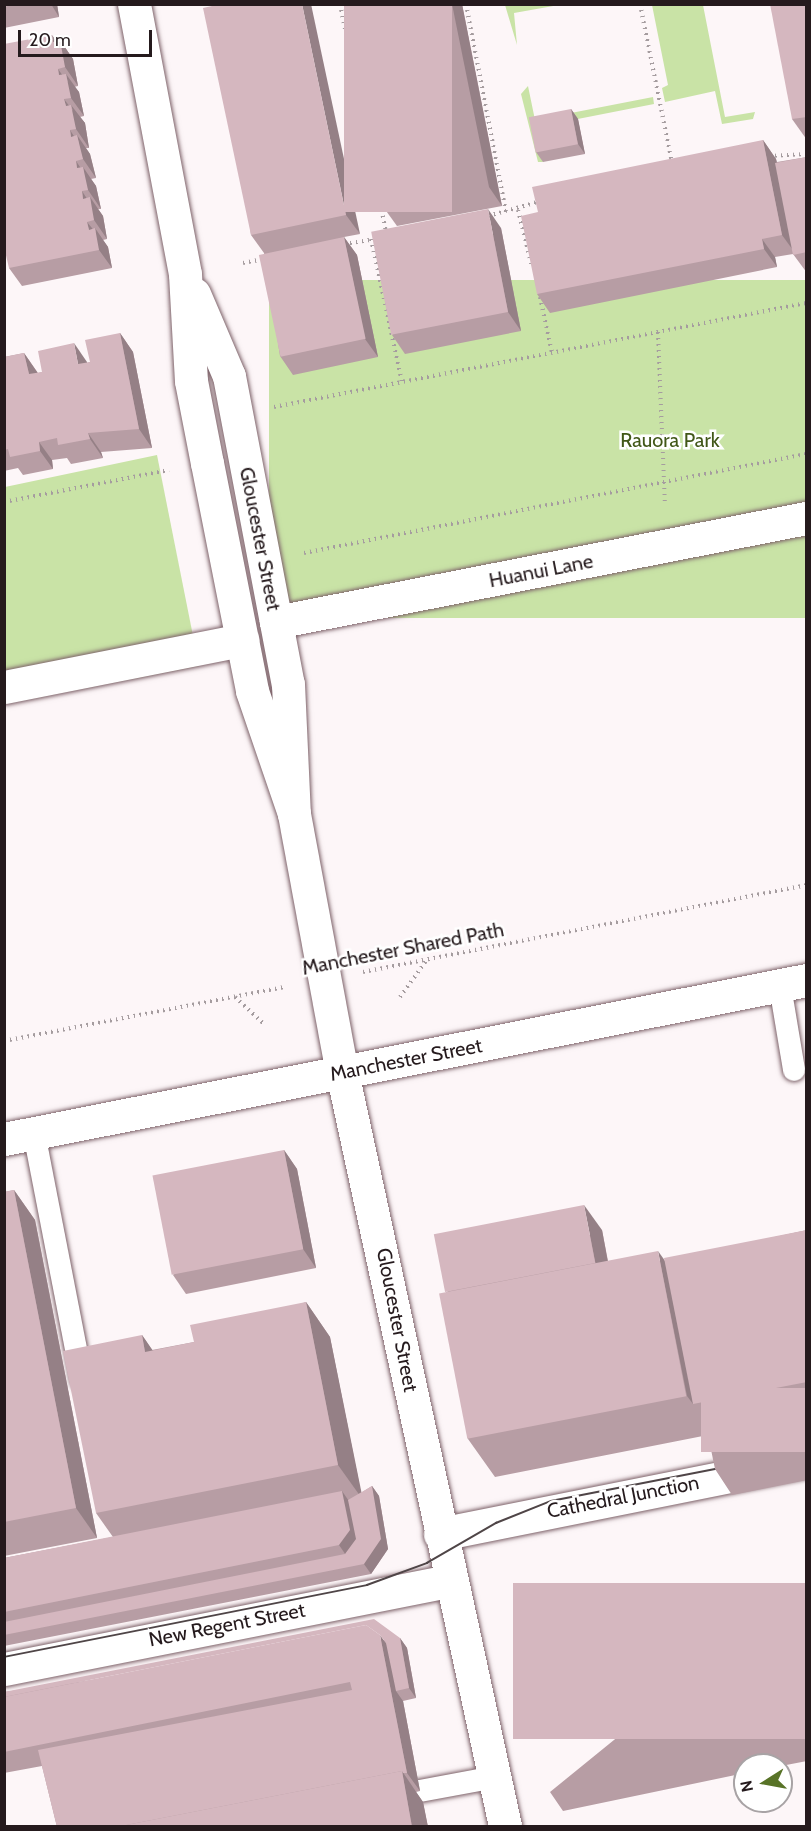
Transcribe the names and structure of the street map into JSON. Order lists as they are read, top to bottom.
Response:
{
  "streets": {
    "street": [
      "Gloucester Street",
      "Huanui Lane",
      "Manchester Street",
      "Cathedral Junction",
      "New Regent Street"
    ],
    "path": ["Manchester Shared Path"]
  },
  "crossings": [
    ["Gloucester Street", "Huanui Lane"],
    ["Gloucester Street", "Manchester Shared Path"],
    ["Gloucester Street", "Manchester Street"],
    ["Gloucester Street", "Cathedral Junction"],
    ["Gloucester Street", "New Regent Street"]
  ],
  "parks": ["Rauora Park"],
  "scale_bar": "20 m",
  "north": "left"
}
